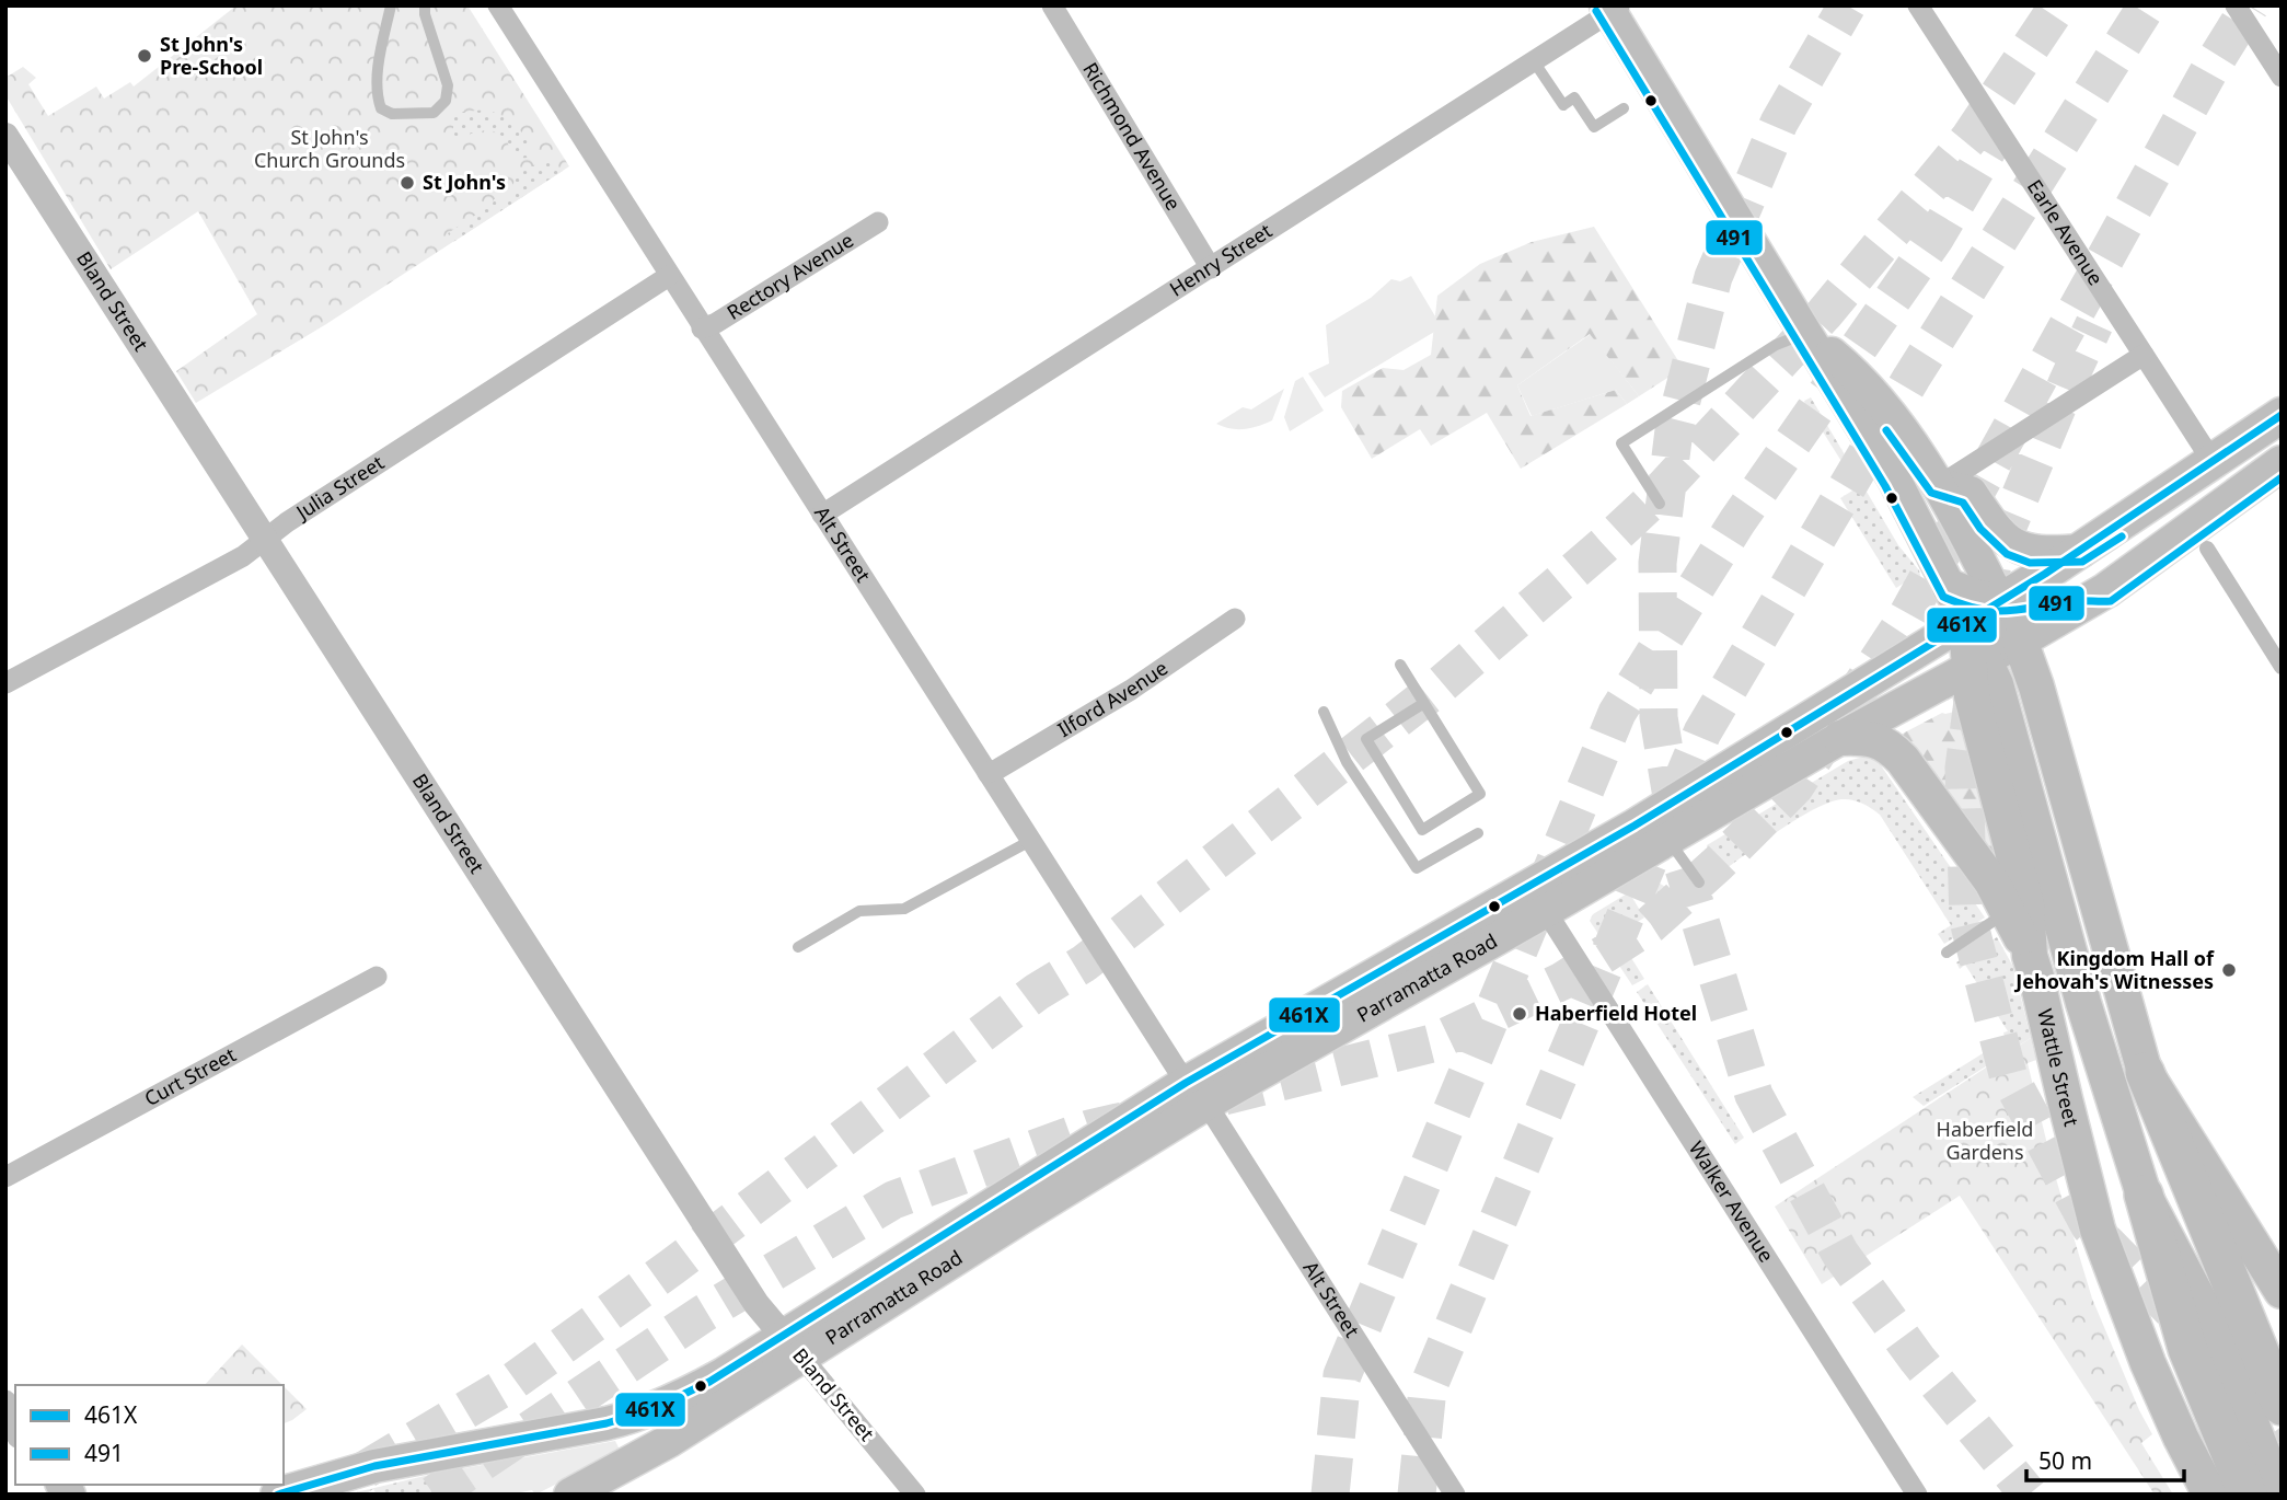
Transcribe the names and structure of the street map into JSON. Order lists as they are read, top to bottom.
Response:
{
  "streets": {
    "highway": ["Parramatta Road", "Wattle Street"],
    "street": [
      "Richmond Avenue",
      "Earle Avenue",
      "Henry Street",
      "Rectory Avenue",
      "Bland Street",
      "Julia Street",
      "Alt Street",
      "Ilford Avenue",
      "Curt Street",
      "Walker Avenue"
    ]
  },
  "crossings": [
    ["Richmond Avenue", "Henry Street"],
    ["Earle Avenue", "Parramatta Road"],
    ["Henry Street", "Alt Street"],
    ["Rectory Avenue", "Alt Street"],
    ["Bland Street", "Julia Street"],
    ["Bland Street", "Parramatta Road"],
    ["Julia Street", "Alt Street"],
    ["Alt Street", "Ilford Avenue"],
    ["Alt Street", "Parramatta Road"],
    ["Parramatta Road", "Wattle Street"],
    ["Parramatta Road", "Walker Avenue"]
  ],
  "parks": ["St John's Church Grounds", "Haberfield Gardens"],
  "places": [
    "St John's Pre-School",
    "St John's",
    "Kingdom Hall of Jehovah's Witnesses",
    "Haberfield Hotel"
  ],
  "lines": ["transit line 491", "transit line 461X"],
  "legend": ["461X", "491"],
  "scale_bar": "50 m"
}
